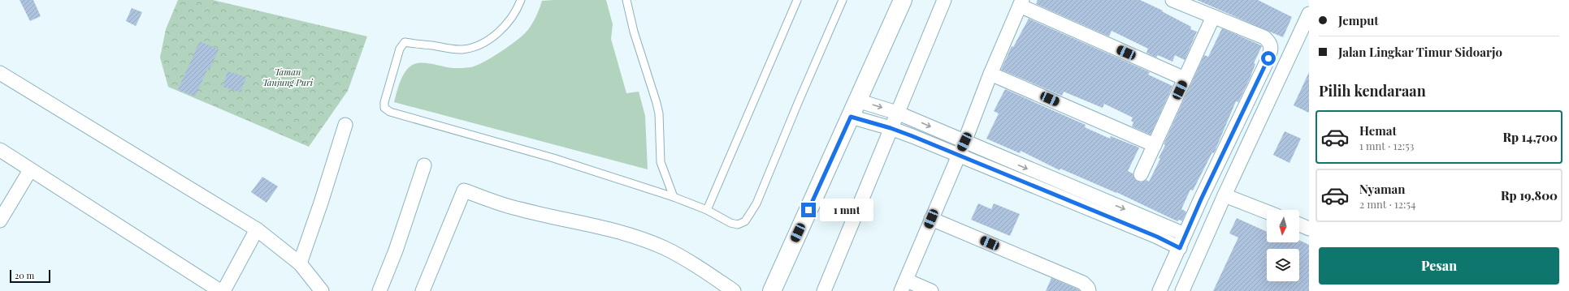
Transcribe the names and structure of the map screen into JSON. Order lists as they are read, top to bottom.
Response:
{
  "parks": ["Taman Tanjung Puri"],
  "scale_bar": "20 m",
  "north": "bottom",
  "page": {
    "banner": ["Jemput", "Jalan Lingkar Timur Sidoarjo"],
    "heading": "Pilih kendaraan",
    "list": [
      {
        "name": "Hemat",
        "note": "1 mnt · 12:53",
        "value": "Rp 14,700"
      },
      {
        "name": "Nyaman",
        "note": "2 mnt · 12:54",
        "value": "Rp 19,800"
      }
    ],
    "bubble": "1 mnt",
    "buttons": "Pesan",
    "scale": "20 m"
  }
}
